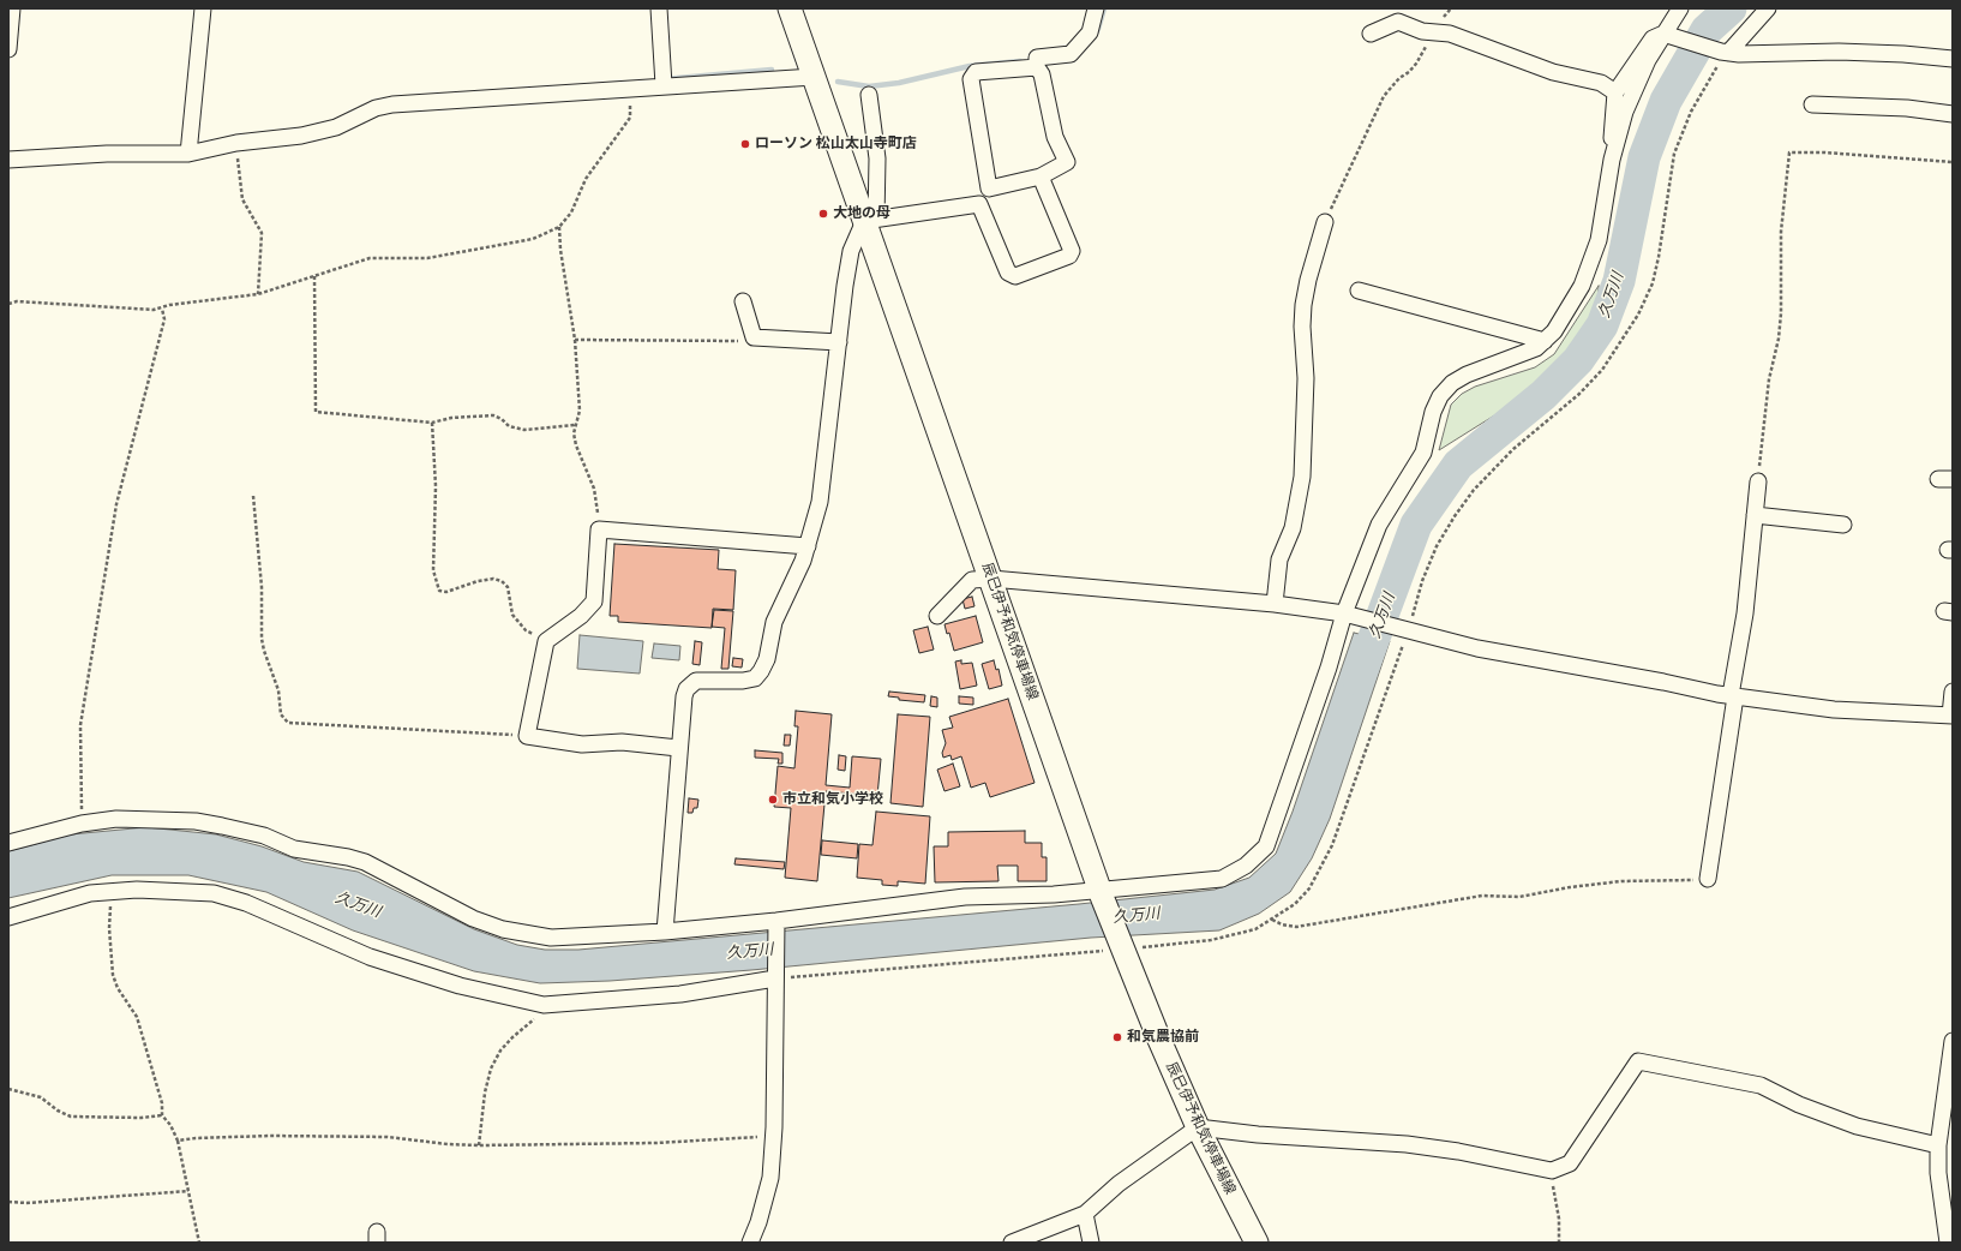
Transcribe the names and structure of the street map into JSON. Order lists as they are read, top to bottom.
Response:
{
  "streets": {
    "main road": ["辰巳伊予和気停車場線"]
  },
  "water": ["久万川"],
  "places": [
    "ローソン 松山太山寺町店",
    "大地の母",
    "市立和気小学校",
    "和気農協前"
  ]
}
